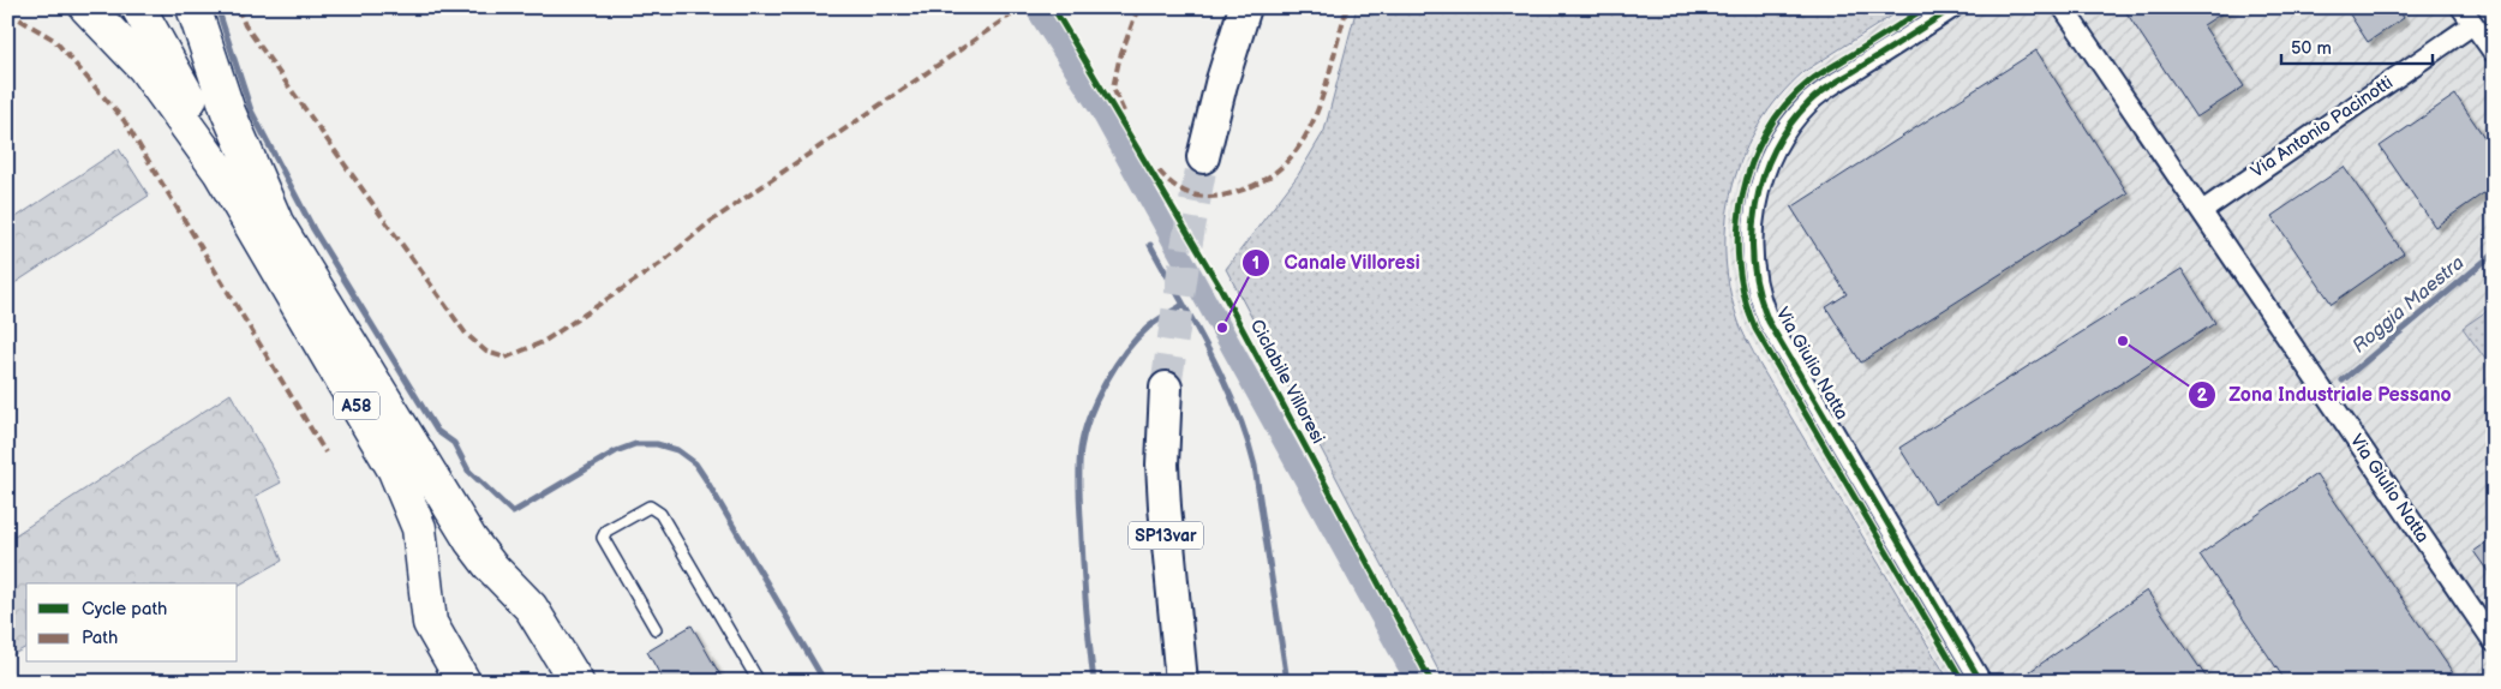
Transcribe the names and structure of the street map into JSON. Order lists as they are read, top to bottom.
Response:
{
  "streets": {
    "highway": ["A58"],
    "main road": ["SP13var"],
    "street": ["Via Antonio Pacinotti", "Via Giulio Natta"],
    "cycle path": ["Ciclabile Villoresi"]
  },
  "crossings": [
    ["Via Antonio Pacinotti", "Via Giulio Natta"]
  ],
  "water": ["Roggia Maestra"],
  "places": ["Canale Villoresi", "Zona Industriale Pessano"],
  "legend": ["Cycle path", "Path"],
  "scale_bar": "50 m"
}
